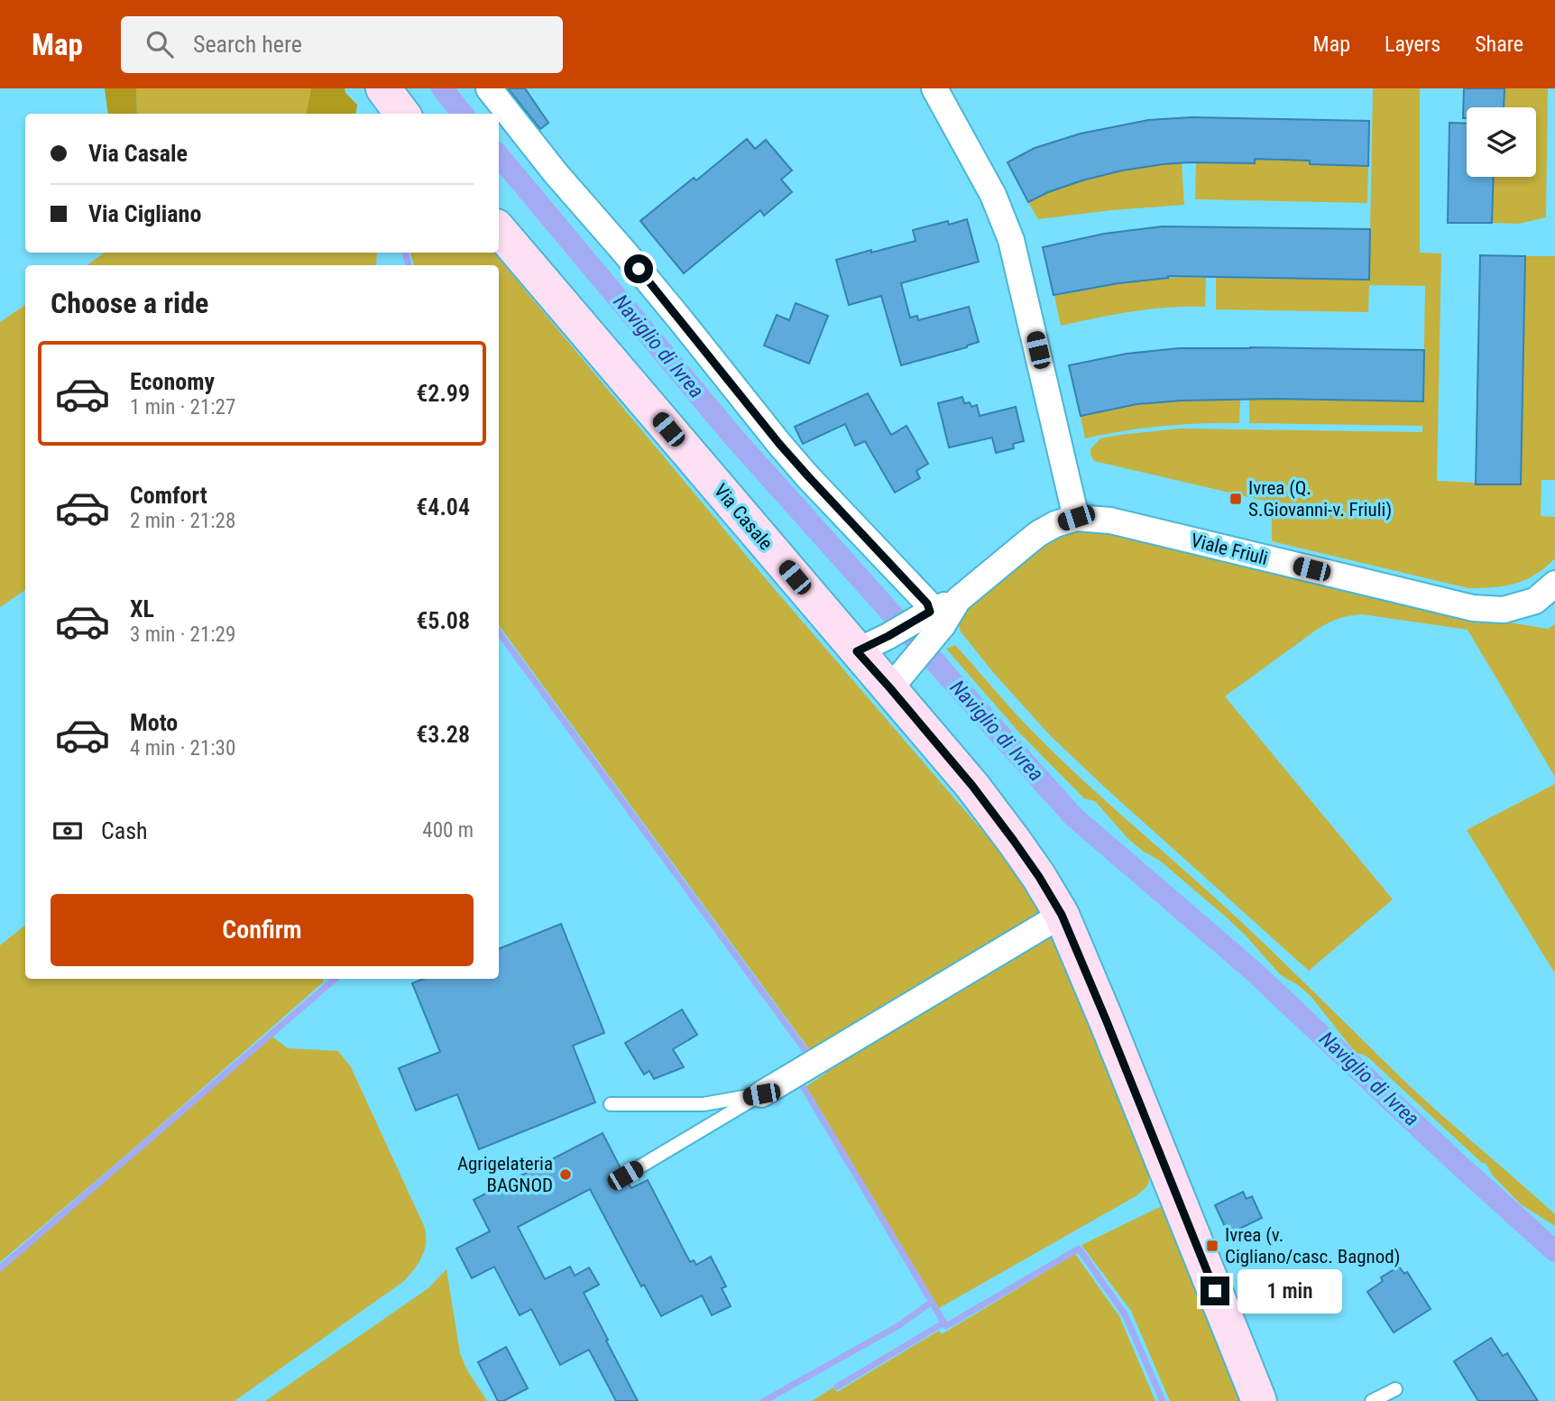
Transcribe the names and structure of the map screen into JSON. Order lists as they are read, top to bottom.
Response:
{
  "streets": {
    "main road": ["Via Casale"],
    "street": ["Viale Friuli"]
  },
  "crossings": [
    ["Via Casale", "Viale Friuli"]
  ],
  "water": ["Naviglio di Ivrea"],
  "places": {
    "transit": ["Ivrea (Q. S.Giovanni-v. Friuli)", "Ivrea (v. Cigliano/casc. Bagnod)"],
    "other": ["Agrigelateria BAGNOD"]
  },
  "page": {
    "header": "Map",
    "search": "Search here",
    "nav": ["Map", "Layers", "Share"],
    "banner": ["Via Casale", "Via Cigliano"],
    "heading": "Choose a ride",
    "list": [
      {
        "name": "Economy",
        "note": "1 min · 21:27",
        "value": "€2.99"
      },
      {
        "name": "Comfort",
        "note": "2 min · 21:28",
        "value": "€4.04"
      },
      {
        "name": "XL",
        "note": "3 min · 21:29",
        "value": "€5.08"
      },
      {
        "name": "Moto",
        "note": "4 min · 21:30",
        "value": "€3.28"
      }
    ],
    "pay": ["Cash", "400 m"],
    "buttons": "Confirm",
    "bubble": "1 min"
  }
}
